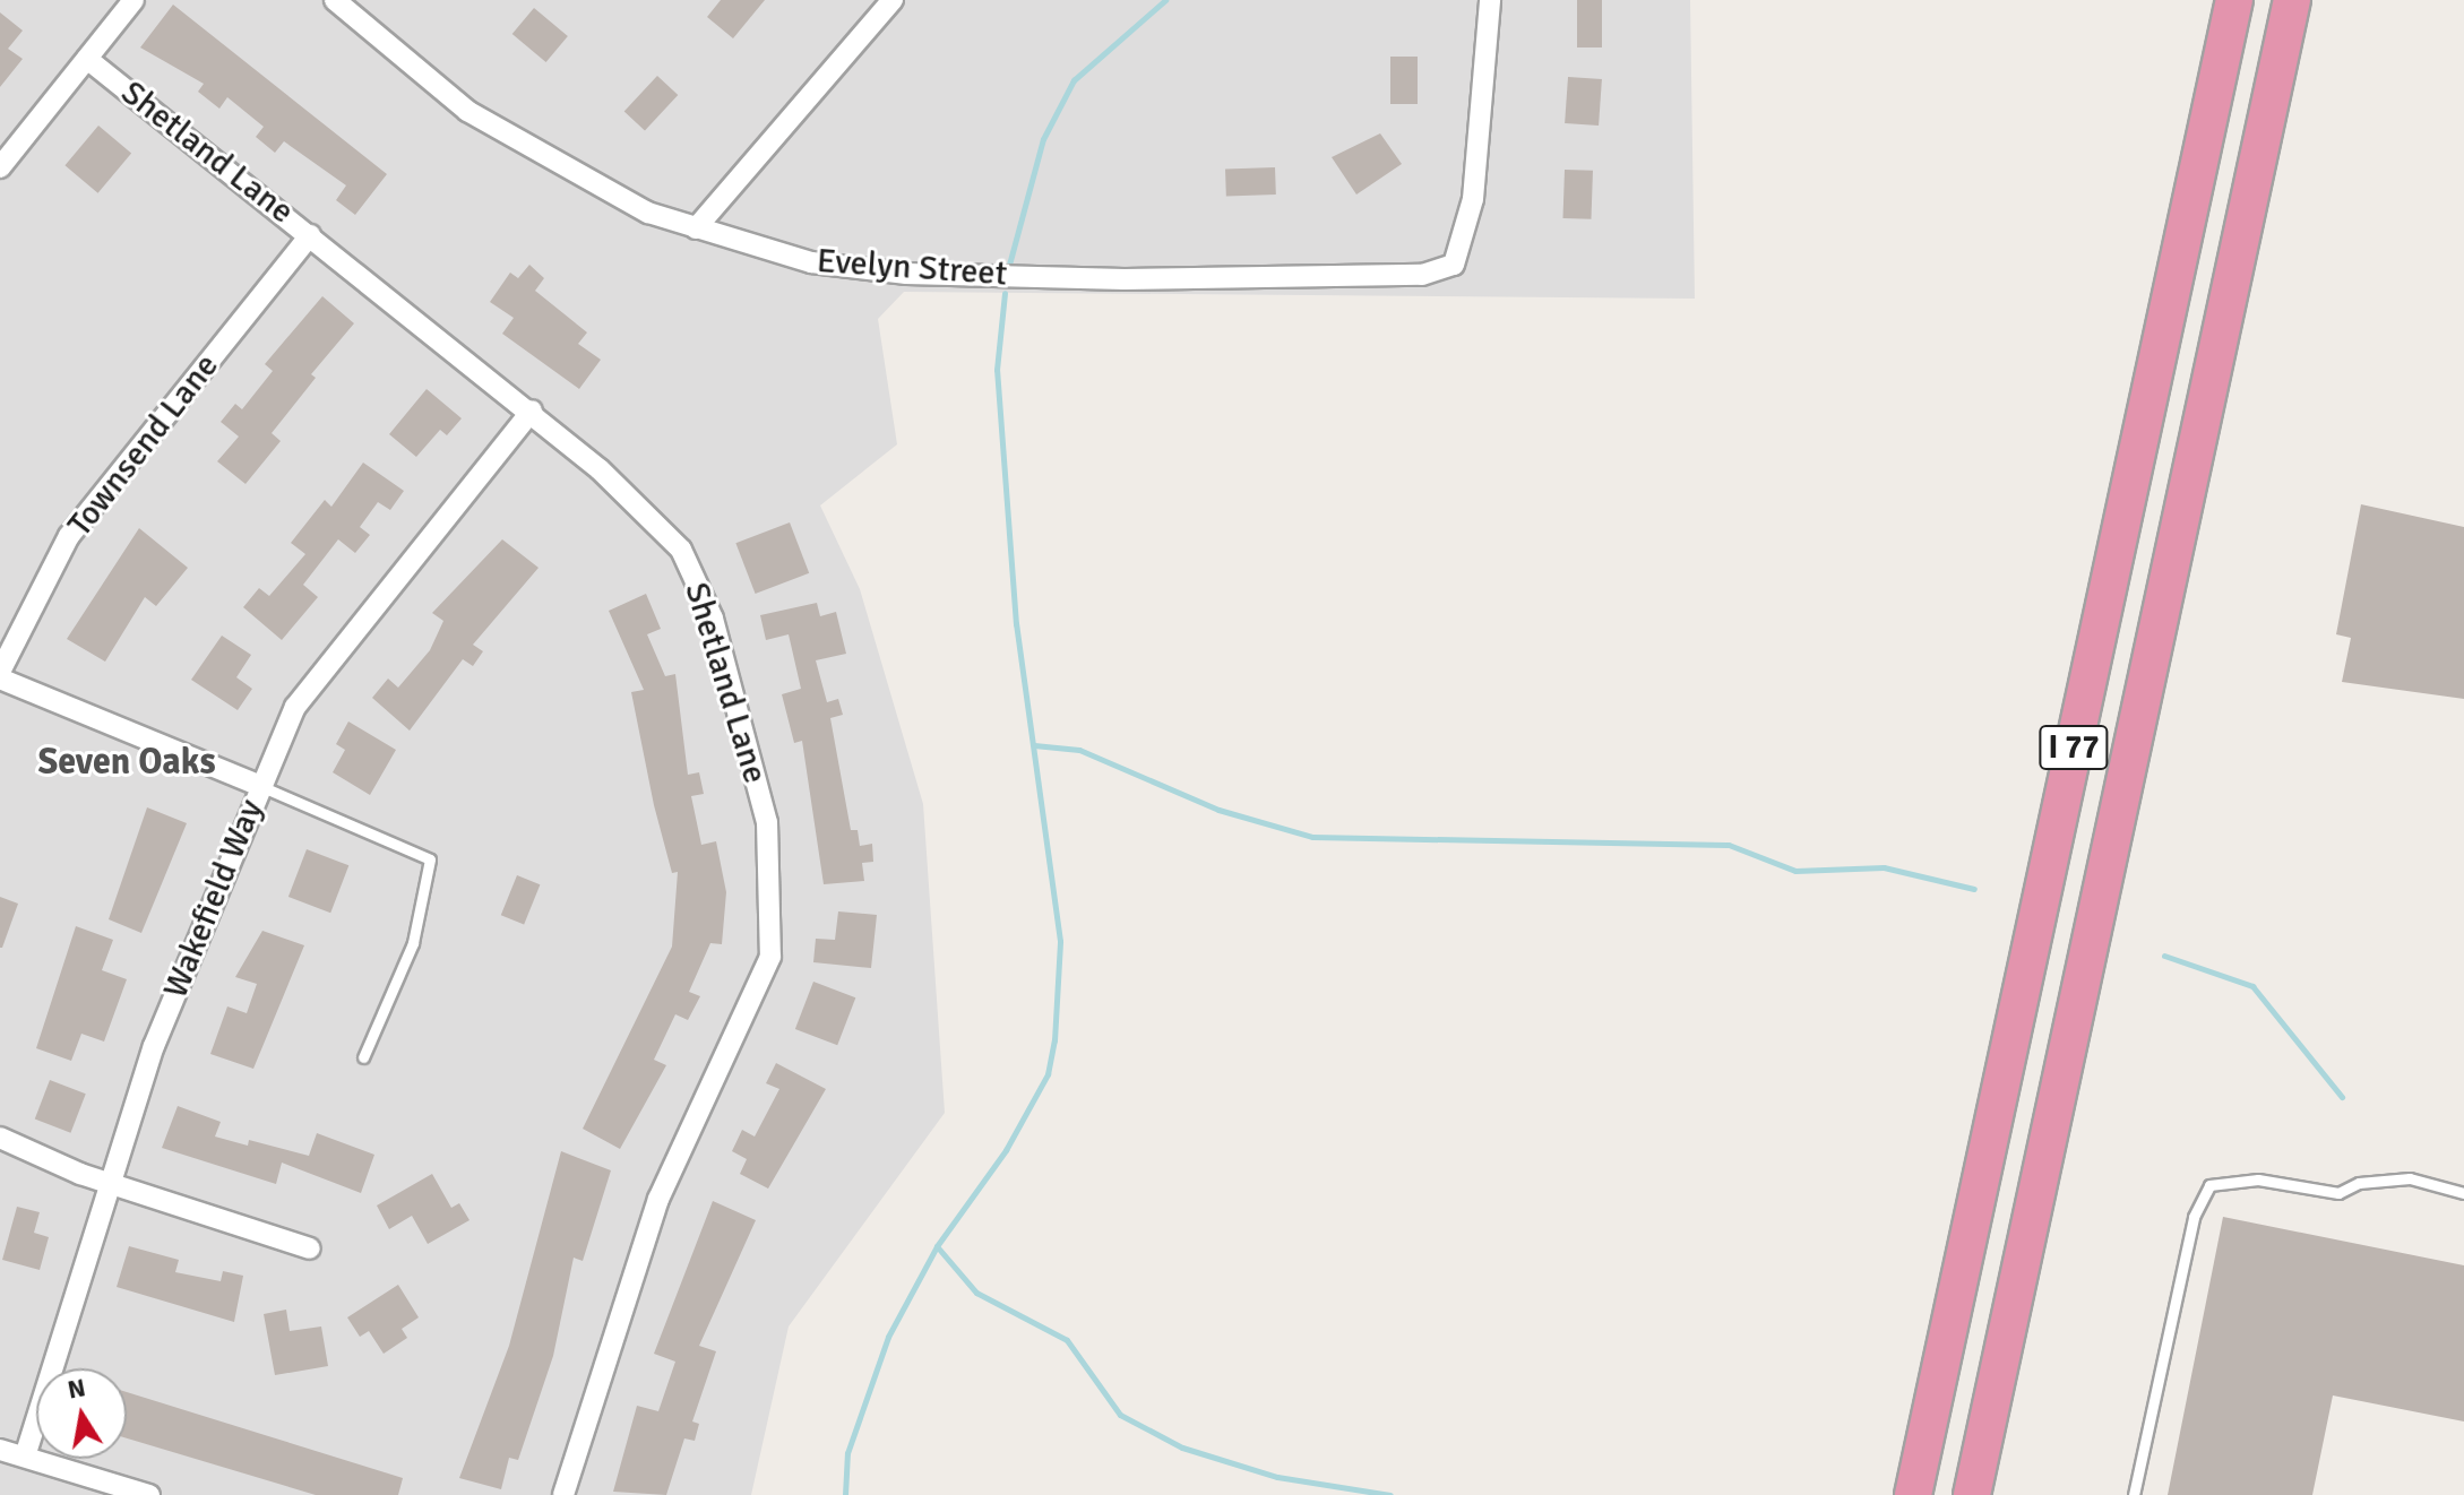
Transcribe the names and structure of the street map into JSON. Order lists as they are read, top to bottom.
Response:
{
  "streets": {
    "highway": ["I 77"],
    "street": [
      "Shetland Lane",
      "Evelyn Street",
      "Townsend Lane",
      "Wakefield Way"
    ]
  },
  "crossings": [
    ["Shetland Lane", "Townsend Lane"],
    ["Shetland Lane", "Wakefield Way"]
  ],
  "districts": ["Seven Oaks"],
  "north": "top"
}
